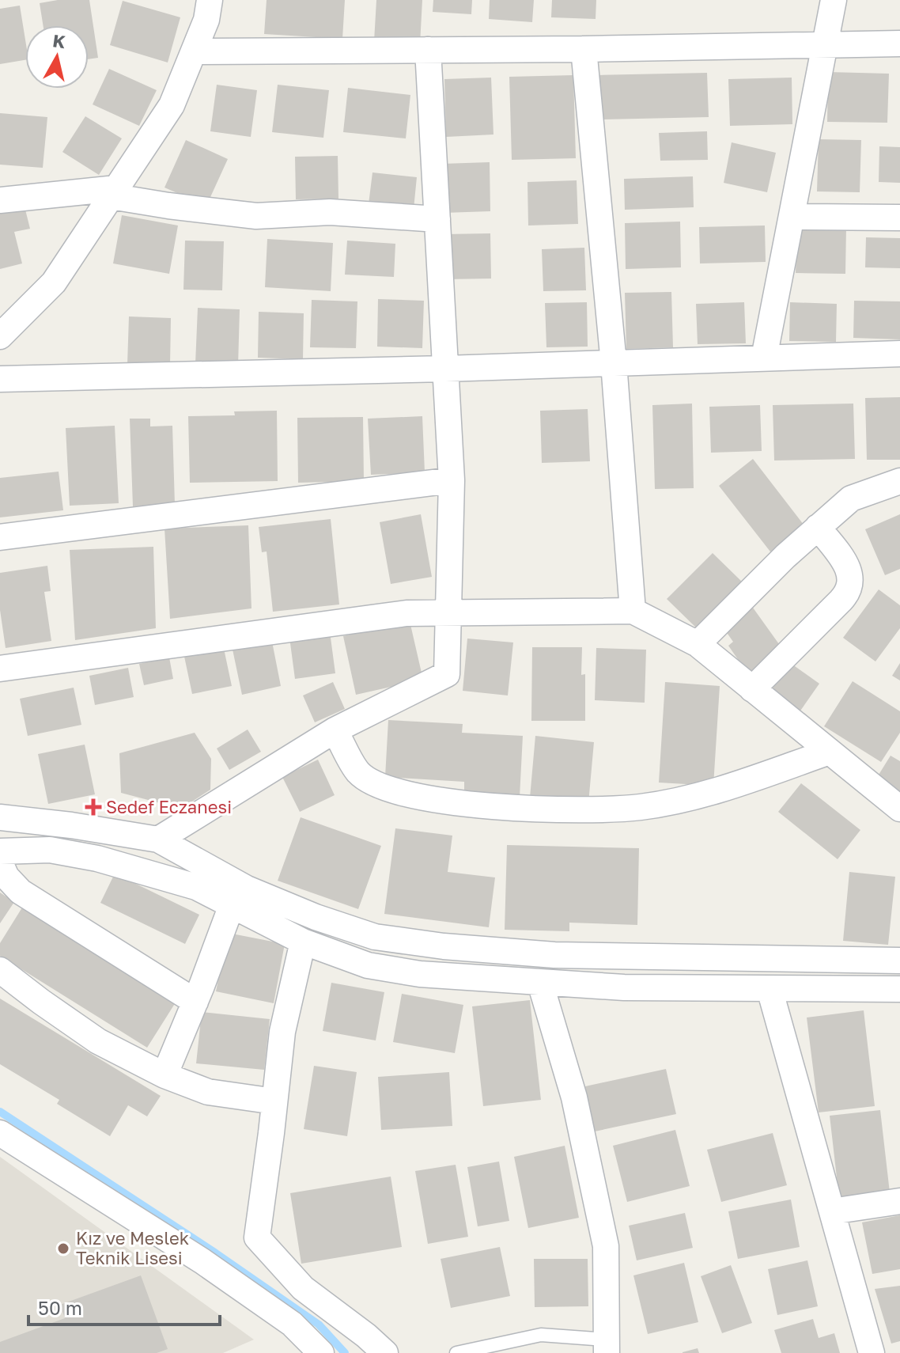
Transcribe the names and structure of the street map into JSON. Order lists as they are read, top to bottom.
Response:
{
  "places": {
    "health": ["Sedef Eczanesi"],
    "other": ["Kız ve Meslek Teknik Lisesi"]
  },
  "scale_bar": "50 m",
  "north": "top"
}
